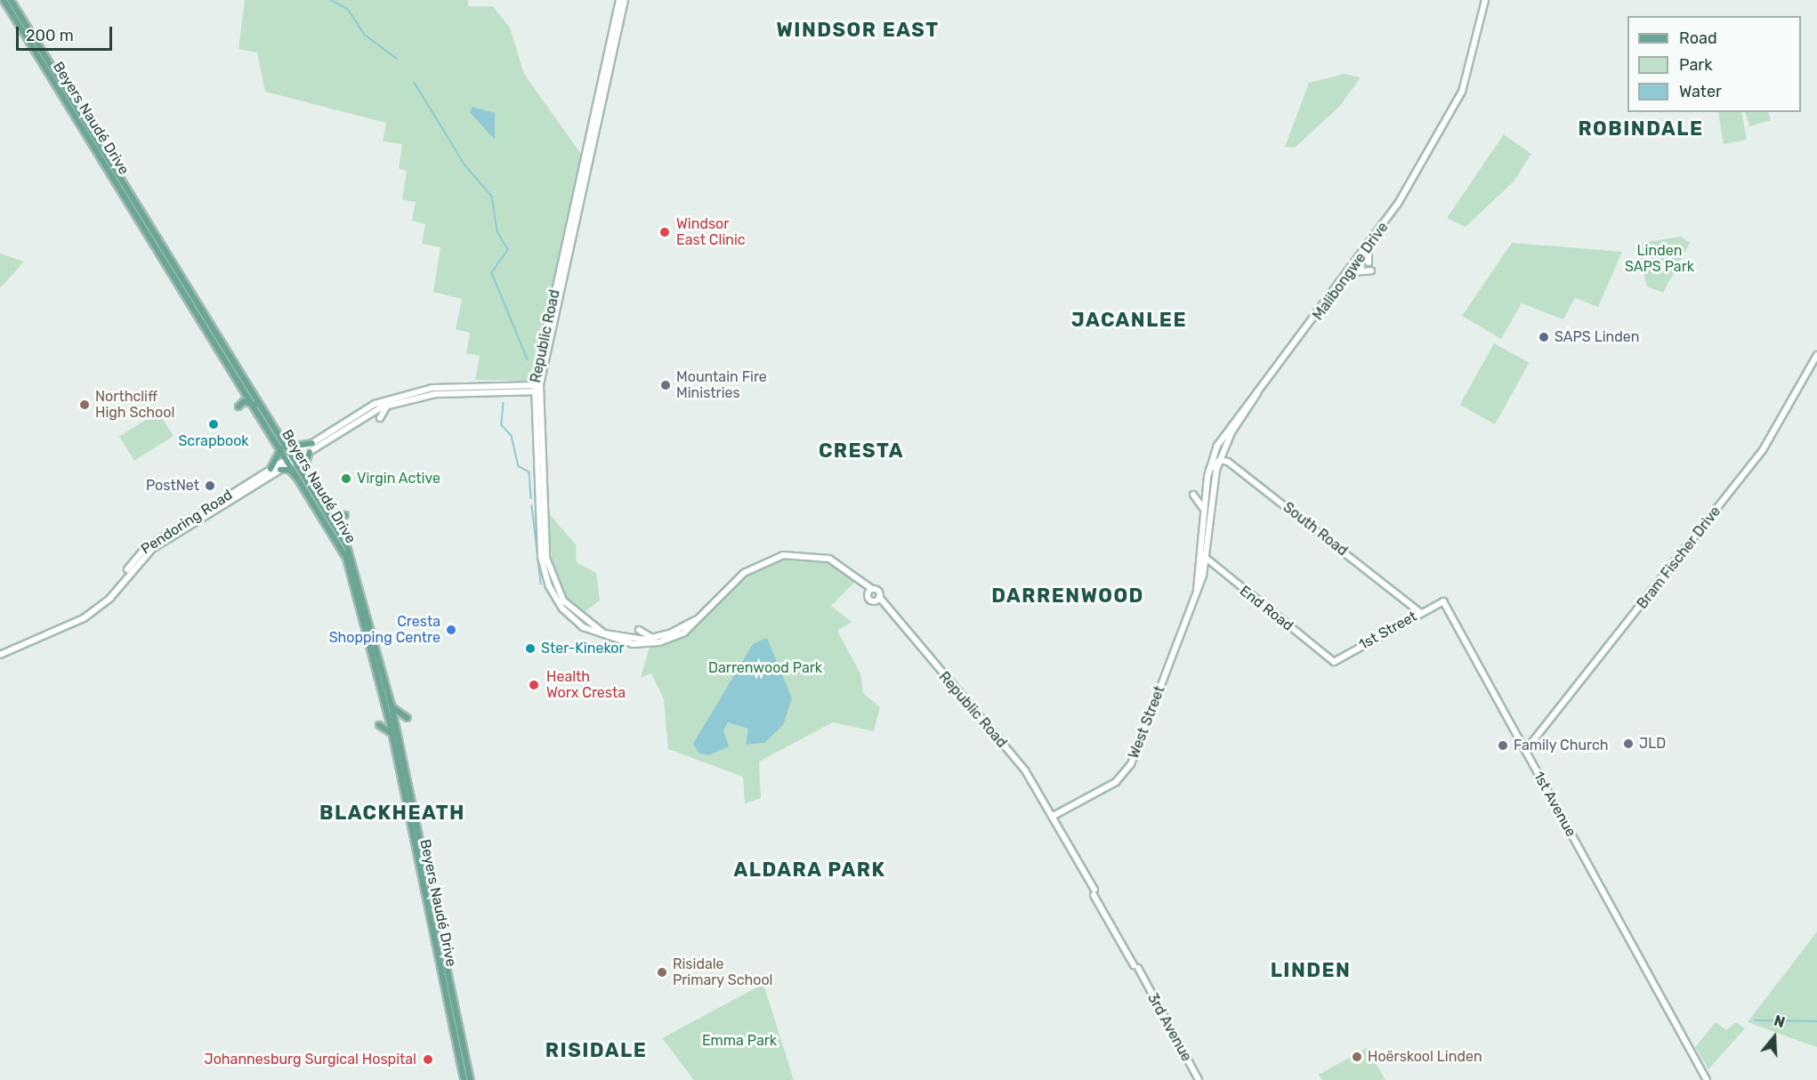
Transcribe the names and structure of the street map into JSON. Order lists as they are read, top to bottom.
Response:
{
  "streets": {
    "main road": [
      "Beyers Naudé Drive",
      "Malibongwe Drive",
      "Republic Road",
      "Pendoring Road",
      "South Road",
      "Bram Fischer Drive",
      "End Road",
      "1st Street",
      "West Street",
      "1st Avenue",
      "3rd Avenue"
    ]
  },
  "crossings": [
    ["Beyers Naudé Drive", "Pendoring Road"],
    ["Malibongwe Drive", "South Road"],
    ["Malibongwe Drive", "End Road"],
    ["Malibongwe Drive", "West Street"],
    ["Republic Road", "West Street"],
    ["Republic Road", "3rd Avenue"],
    ["South Road", "1st Street"],
    ["Bram Fischer Drive", "1st Avenue"],
    ["End Road", "1st Street"],
    ["End Road", "West Street"],
    ["1st Street", "1st Avenue"],
    ["West Street", "3rd Avenue"]
  ],
  "districts": [
    "WINDSOR EAST",
    "ROBINDALE",
    "JACANLEE",
    "CRESTA",
    "DARRENWOOD",
    "BLACKHEATH",
    "ALDARA PARK",
    "LINDEN",
    "RISIDALE"
  ],
  "parks": ["Linden SAPS Park", "Darrenwood Park", "Emma Park"],
  "places": [
    "Windsor East Clinic",
    "SAPS Linden",
    "Mountain Fire Ministries",
    "Northcliff High School",
    "Scrapbook",
    "Virgin Active",
    "PostNet",
    "Cresta Shopping Centre",
    "Ster-Kinekor",
    "Health Worx Cresta",
    "JLD",
    "Family Church",
    "Risidale Primary School",
    "Hoërskool Linden",
    "Johannesburg Surgical Hospital"
  ],
  "legend": ["Road", "Park", "Water"],
  "scale_bar": "200 m",
  "north": "top"
}
